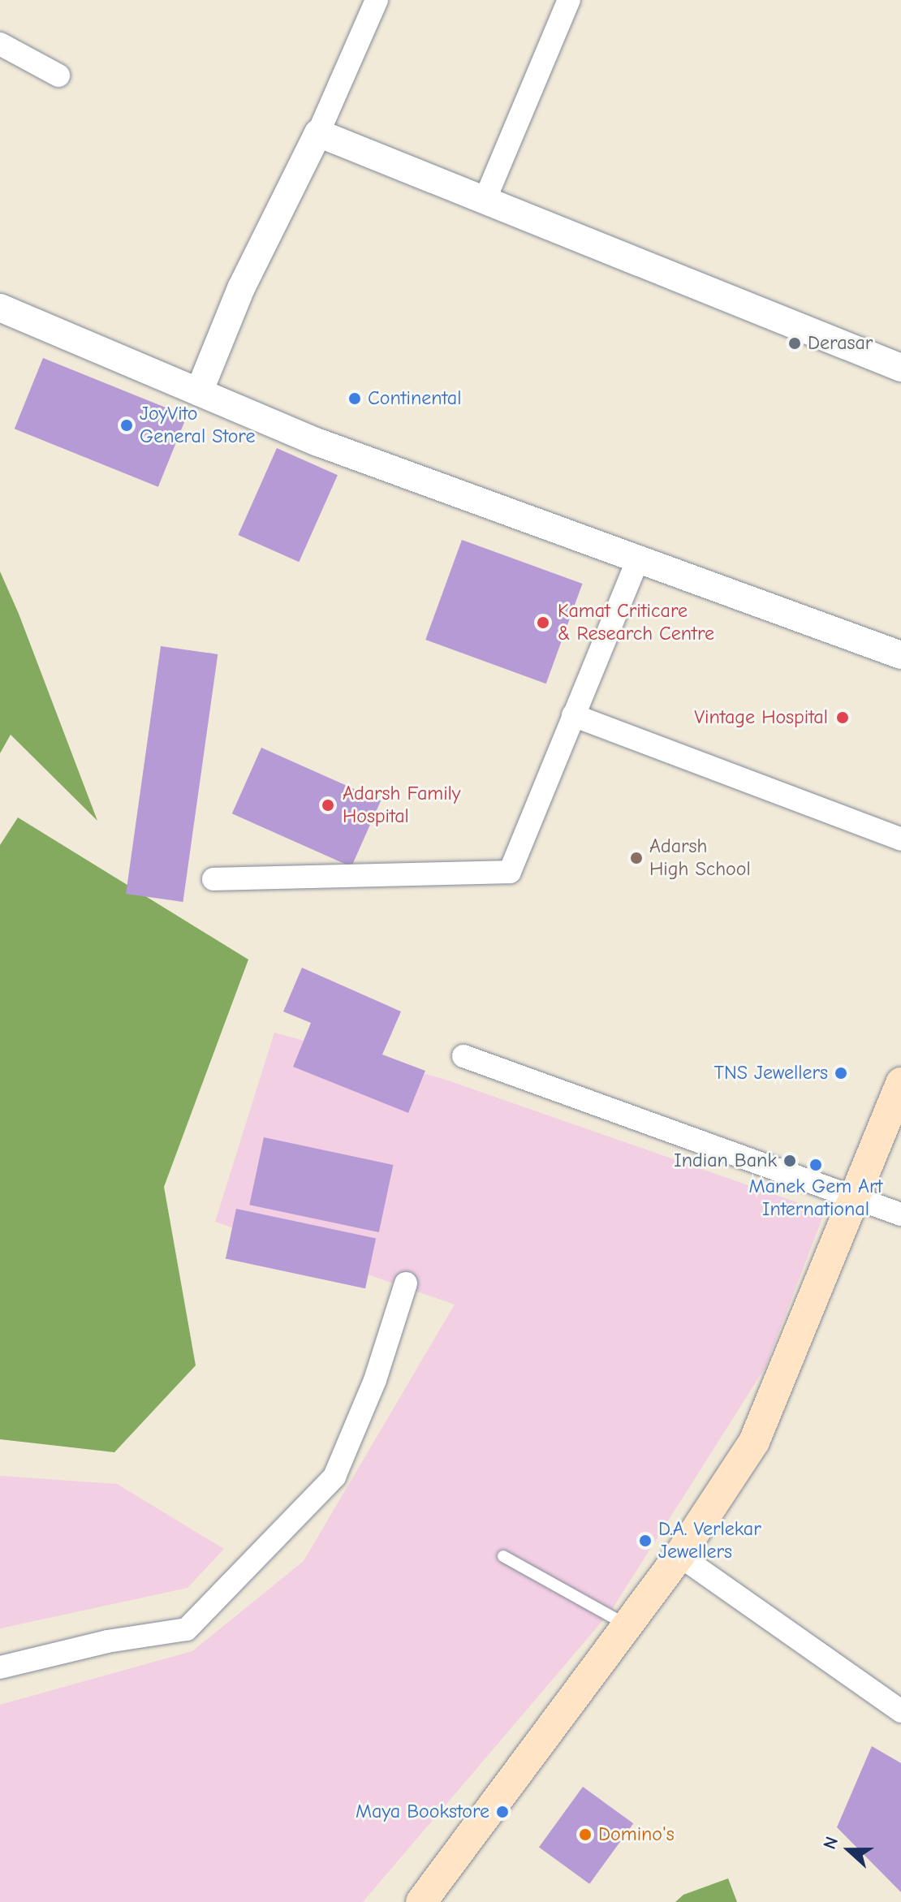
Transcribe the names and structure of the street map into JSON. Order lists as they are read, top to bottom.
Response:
{
  "places": [
    "Derasar",
    "Continental",
    "JoyVito General Store",
    "Kamat Criticare & Research Centre",
    "Vintage Hospital",
    "Adarsh Family Hospital",
    "Adarsh High School",
    "TNS Jewellers",
    "Indian Bank",
    "Manek Gem Art International",
    "D.A. Verlekar Jewellers",
    "Maya Bookstore",
    "Domino's"
  ],
  "north": "left"
}
